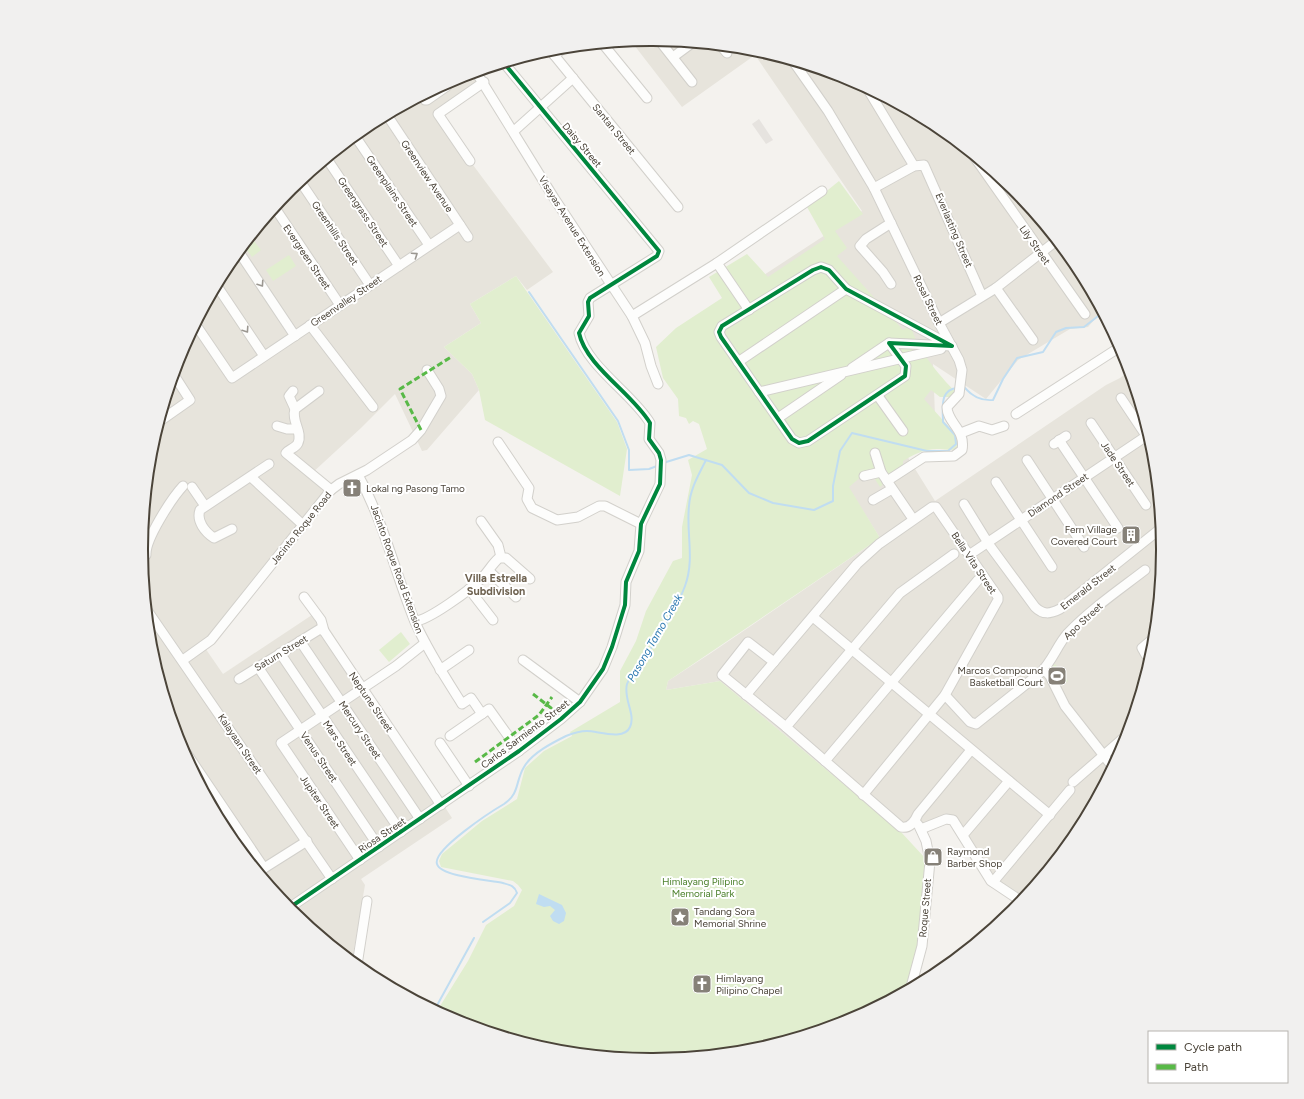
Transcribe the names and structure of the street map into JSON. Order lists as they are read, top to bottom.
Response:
{
  "streets": {
    "street": [
      "Santan Street",
      "Daisy Street",
      "Greenview Avenue",
      "Greenplains Street",
      "Greengrass Street",
      "Visayas Avenue Extension",
      "Everlasting Street",
      "Greenhills Street",
      "Lily Street",
      "Evergreen Street",
      "Rosal Street",
      "Greenvalley Street",
      "Jade Street",
      "Diamond Street",
      "Jacinto Roque Road",
      "Bella Vita Street",
      "Jacinto Roque Road Extension",
      "Emerald Street",
      "Apo Street",
      "Saturn Street",
      "Neptune Street",
      "Mercury Street",
      "Carlos Sarmiento Street",
      "Mars Street",
      "Kalayaan Street",
      "Venus Street",
      "Jupiter Street",
      "Riosa Street",
      "Roque Street"
    ]
  },
  "crossings": [
    ["Daisy Street", "Visayas Avenue Extension"],
    ["Daisy Street", "Carlos Sarmiento Street"],
    ["Greenview Avenue", "Greenvalley Street"],
    ["Greenplains Street", "Greenvalley Street"],
    ["Greengrass Street", "Greenvalley Street"],
    ["Visayas Avenue Extension", "Carlos Sarmiento Street"],
    ["Greenhills Street", "Greenvalley Street"],
    ["Evergreen Street", "Greenvalley Street"],
    ["Jade Street", "Diamond Street"],
    ["Diamond Street", "Bella Vita Street"],
    ["Diamond Street", "Emerald Street"],
    ["Jacinto Roque Road", "Jacinto Roque Road Extension"],
    ["Jacinto Roque Road", "Kalayaan Street"],
    ["Bella Vita Street", "Apo Street"],
    ["Saturn Street", "Neptune Street"],
    ["Saturn Street", "Mercury Street"],
    ["Saturn Street", "Mars Street"],
    ["Saturn Street", "Venus Street"],
    ["Neptune Street", "Carlos Sarmiento Street"],
    ["Neptune Street", "Riosa Street"],
    ["Mercury Street", "Riosa Street"],
    ["Carlos Sarmiento Street", "Riosa Street"],
    ["Mars Street", "Riosa Street"],
    ["Kalayaan Street", "Riosa Street"],
    ["Venus Street", "Jupiter Street"],
    ["Venus Street", "Riosa Street"],
    ["Jupiter Street", "Riosa Street"]
  ],
  "districts": ["Villa Estrella Subdivision"],
  "water": ["Pasong Tamo Creek"],
  "parks": ["Himlayang Pilipino Memorial Park"],
  "places": {
    "church": ["Lokal ng Pasong Tamo", "Himlayang Pilipino Chapel"],
    "building": ["Fern Village Covered Court"],
    "sports": ["Marcos Compound Basketball Court"],
    "shop": ["Raymond Barber Shop"],
    "place": ["Tandang Sora Memorial Shrine"]
  },
  "legend": ["Cycle path", "Path"]
}
